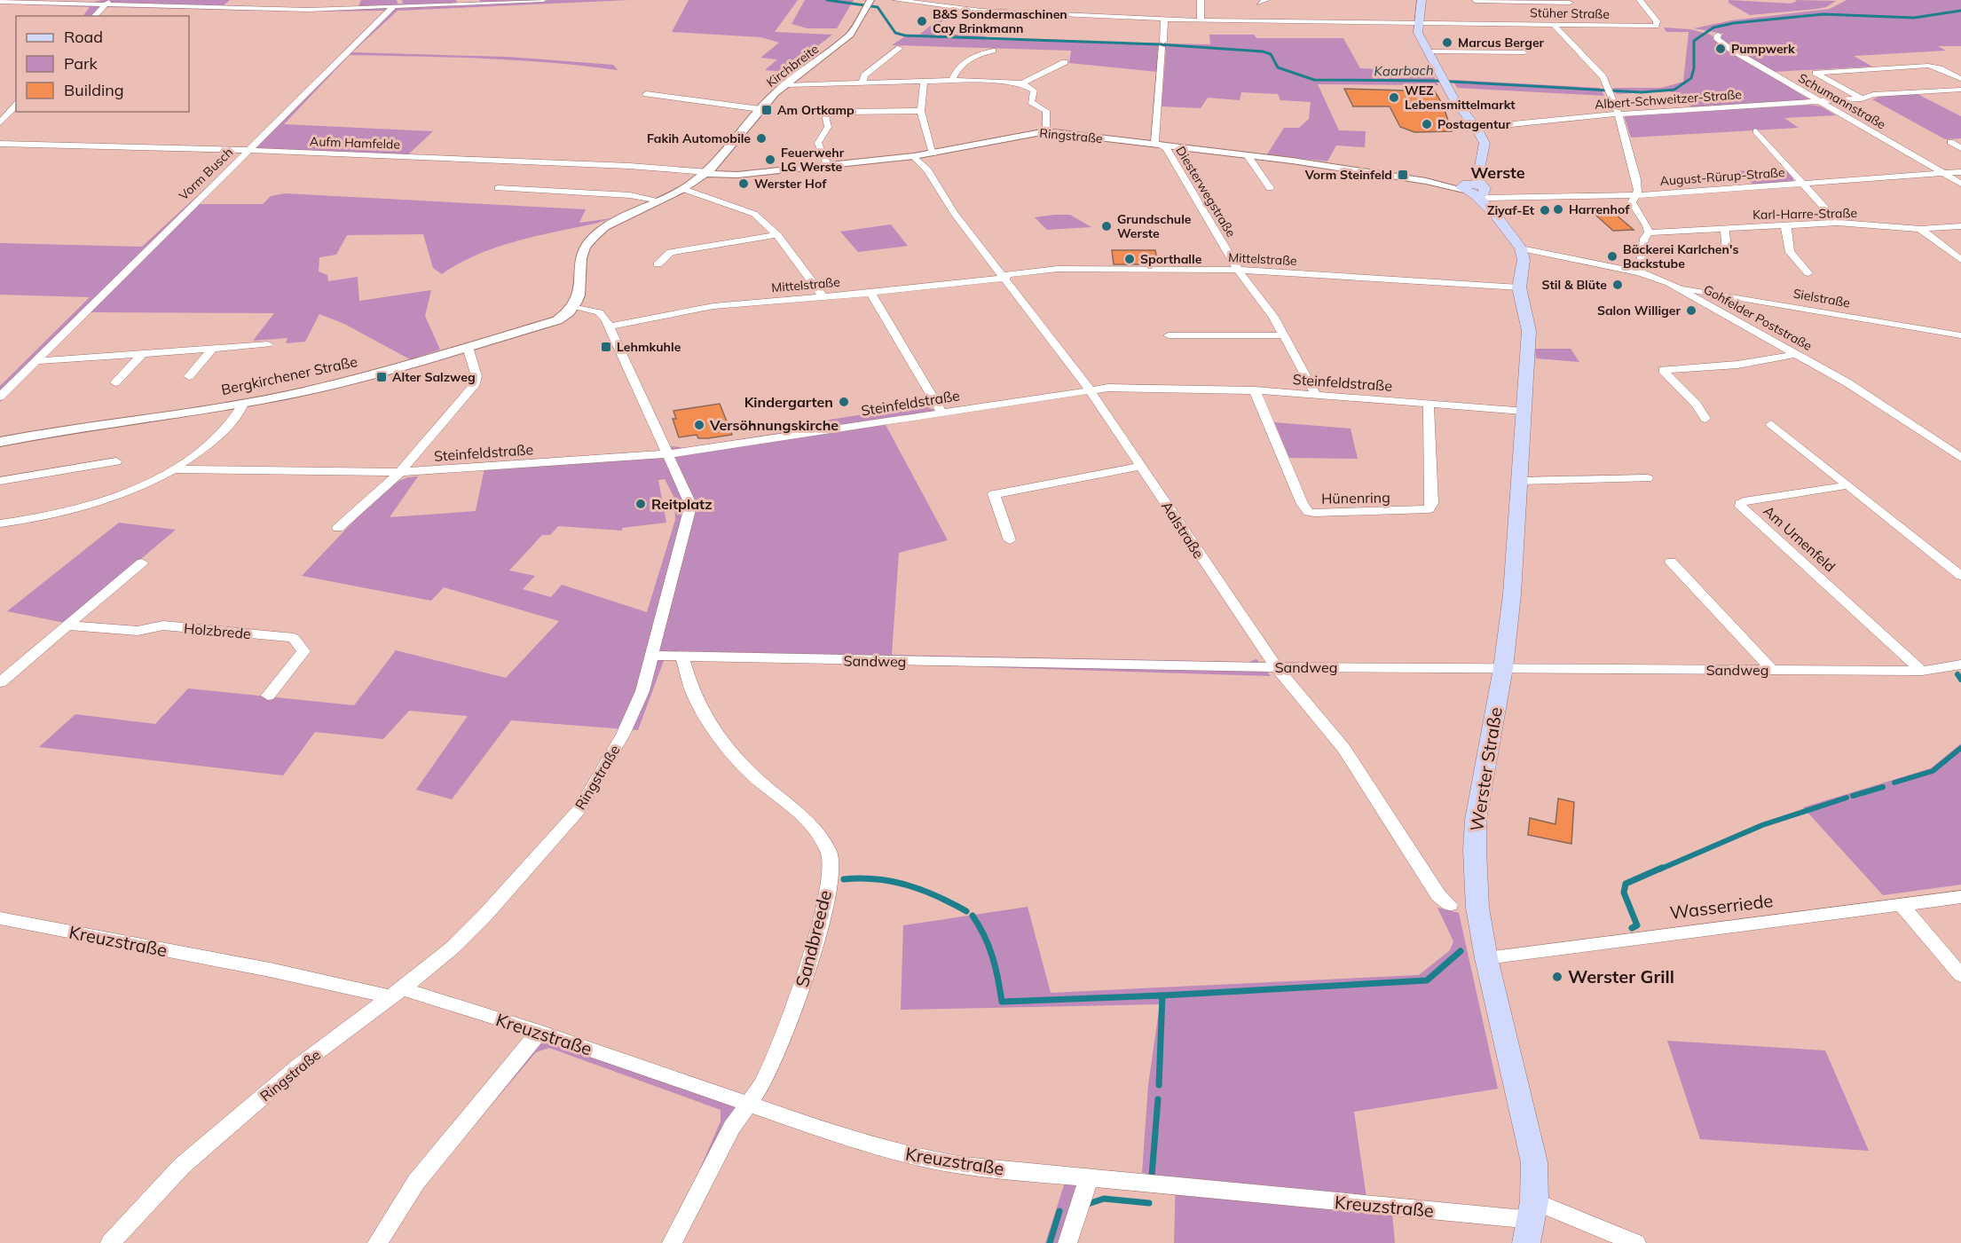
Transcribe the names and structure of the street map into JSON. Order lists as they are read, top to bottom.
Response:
{
  "streets": {
    "main road": ["Werster Straße"],
    "street": [
      "Stüher Straße",
      "Kirchbreite",
      "Albert-Schweitzer-Straße",
      "Schumannstraße",
      "Ringstraße",
      "Aufm Hamfelde",
      "Vorm Busch",
      "August-Rürup-Straße",
      "Diesterwegstraße",
      "Karl-Harre-Straße",
      "Mittelstraße",
      "Sielstraße",
      "Gohfelder Poststraße",
      "Bergkirchener Straße",
      "Steinfeldstraße",
      "Hünenring",
      "Aalstraße",
      "Am Urnenfeld",
      "Holzbrede",
      "Sandweg",
      "Wasserriede",
      "Sandbreede",
      "Kreuzstraße"
    ]
  },
  "crossings": [
    ["Stüher Straße", "Diesterwegstraße"],
    ["Kirchbreite", "Ringstraße"],
    ["Kirchbreite", "Aufm Hamfelde"],
    ["Albert-Schweitzer-Straße", "Schumannstraße"],
    ["Schumannstraße", "August-Rürup-Straße"],
    ["Ringstraße", "Aufm Hamfelde"],
    ["Ringstraße", "August-Rürup-Straße"],
    ["Ringstraße", "Diesterwegstraße"],
    ["Ringstraße", "Mittelstraße"],
    ["Ringstraße", "Bergkirchener Straße"],
    ["Ringstraße", "Steinfeldstraße"],
    ["Ringstraße", "Aalstraße"],
    ["Ringstraße", "Sandweg"],
    ["Ringstraße", "Kreuzstraße"],
    ["Aufm Hamfelde", "Vorm Busch"],
    ["Diesterwegstraße", "Mittelstraße"],
    ["Diesterwegstraße", "Steinfeldstraße"],
    ["Mittelstraße", "Aalstraße"],
    ["Mittelstraße", "Werster Straße"],
    ["Sielstraße", "Gohfelder Poststraße"],
    ["Gohfelder Poststraße", "Werster Straße"],
    ["Steinfeldstraße", "Hünenring"],
    ["Steinfeldstraße", "Aalstraße"],
    ["Steinfeldstraße", "Werster Straße"],
    ["Aalstraße", "Sandweg"],
    ["Am Urnenfeld", "Sandweg"],
    ["Sandweg", "Werster Straße"],
    ["Sandweg", "Sandbreede"],
    ["Werster Straße", "Wasserriede"],
    ["Werster Straße", "Kreuzstraße"],
    ["Sandbreede", "Kreuzstraße"]
  ],
  "districts": ["Werste"],
  "water": ["Kaarbach"],
  "places": {
    "other": [
      "B&S Sondermaschinen Cay Brinkmann",
      "Marcus Berger",
      "Pumpwerk",
      "WEZ Lebensmittelmarkt",
      "Postagentur",
      "Fakih Automobile",
      "Feuerwehr LG Werste",
      "Werster Hof",
      "Harrenhof",
      "Ziyaf-Et",
      "Grundschule Werste",
      "Bäckerei Karlchen's Backstube",
      "Sporthalle",
      "Stil & Blüte",
      "Salon Williger",
      "Kindergarten",
      "Versöhnungskirche",
      "Reitplatz",
      "Werster Grill"
    ],
    "transit": [
      "Am Ortkamp",
      "Vorm Steinfeld",
      "Lehmkuhle",
      "Alter Salzweg"
    ]
  },
  "legend": ["Road", "Park", "Building"]
}
